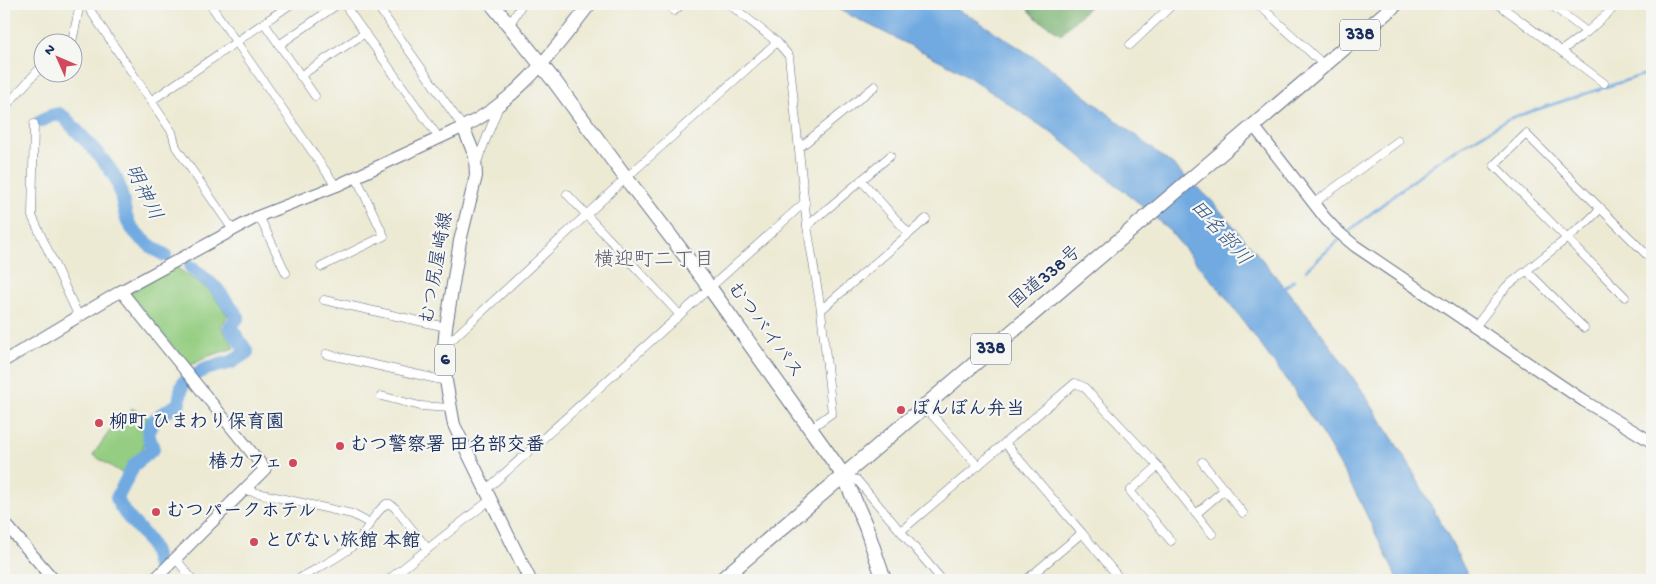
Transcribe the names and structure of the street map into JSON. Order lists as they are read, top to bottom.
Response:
{
  "streets": {
    "highway": ["338", "国道338号", "むつバイパス"],
    "main road": ["むつ尻屋崎線", "6"]
  },
  "crossings": [
    ["国道338号", "むつバイパス"]
  ],
  "districts": ["横迎町二丁目"],
  "water": ["明神川", "田名部川"],
  "places": [
    "ぼんぼん弁当",
    "柳町 ひまわり保育園",
    "むつ警察署 田名部交番",
    "椿カフェ",
    "むつパークホテル",
    "とびない旅館 本館"
  ],
  "north": "top left"
}
